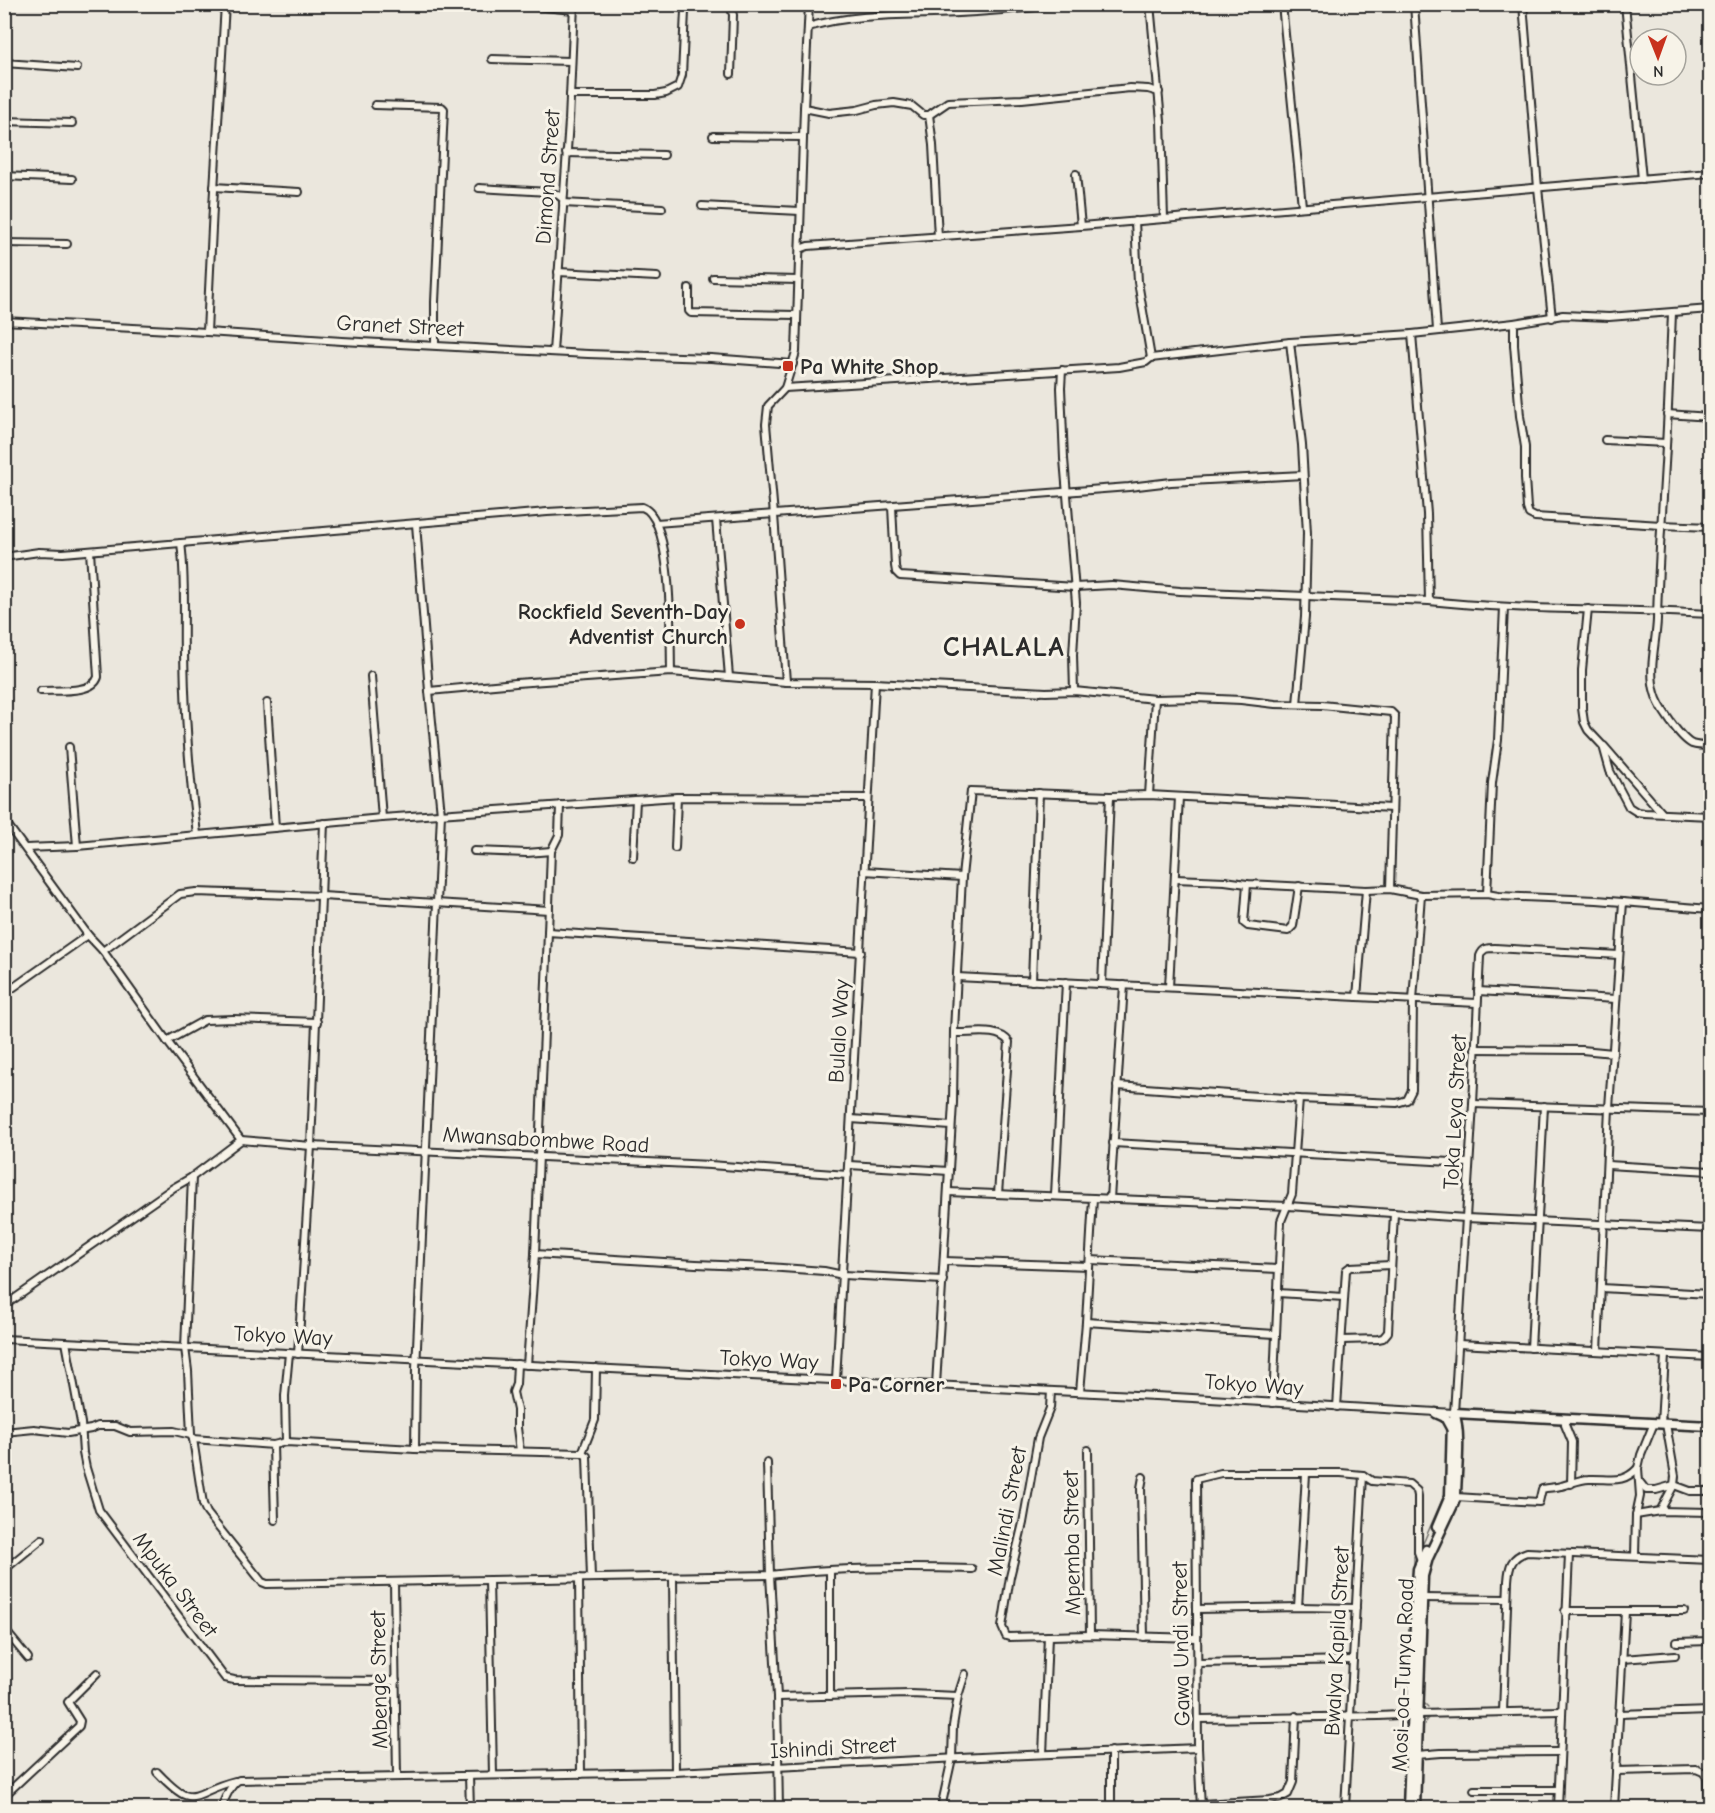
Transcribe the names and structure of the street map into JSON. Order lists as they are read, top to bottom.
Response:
{
  "streets": {
    "main road": ["Tokyo Way", "Mosi-oa-Tunya Road"],
    "street": [
      "Dimond Street",
      "Granet Street",
      "Bulalo Way",
      "Toka Leya Street",
      "Mwansabombwe Road",
      "Malindi Street",
      "Mpemba Street",
      "Mpuka Street",
      "Bwalya Kapila Street",
      "Gawa Undi Street",
      "Mbenge Street",
      "Ishindi Street"
    ]
  },
  "crossings": [
    ["Dimond Street", "Granet Street"],
    ["Bulalo Way", "Mwansabombwe Road"],
    ["Bulalo Way", "Tokyo Way"],
    ["Toka Leya Street", "Tokyo Way"],
    ["Toka Leya Street", "Mosi-oa-Tunya Road"],
    ["Tokyo Way", "Malindi Street"],
    ["Tokyo Way", "Mpuka Street"],
    ["Tokyo Way", "Mosi-oa-Tunya Road"],
    ["Mpuka Street", "Mbenge Street"],
    ["Gawa Undi Street", "Ishindi Street"],
    ["Mbenge Street", "Ishindi Street"]
  ],
  "districts": ["CHALALA"],
  "places": {
    "transit": ["Pa White Shop", "Pa Corner"],
    "other": ["Rockfield Seventh-Day Adventist Church"]
  },
  "north": "bottom"
}
